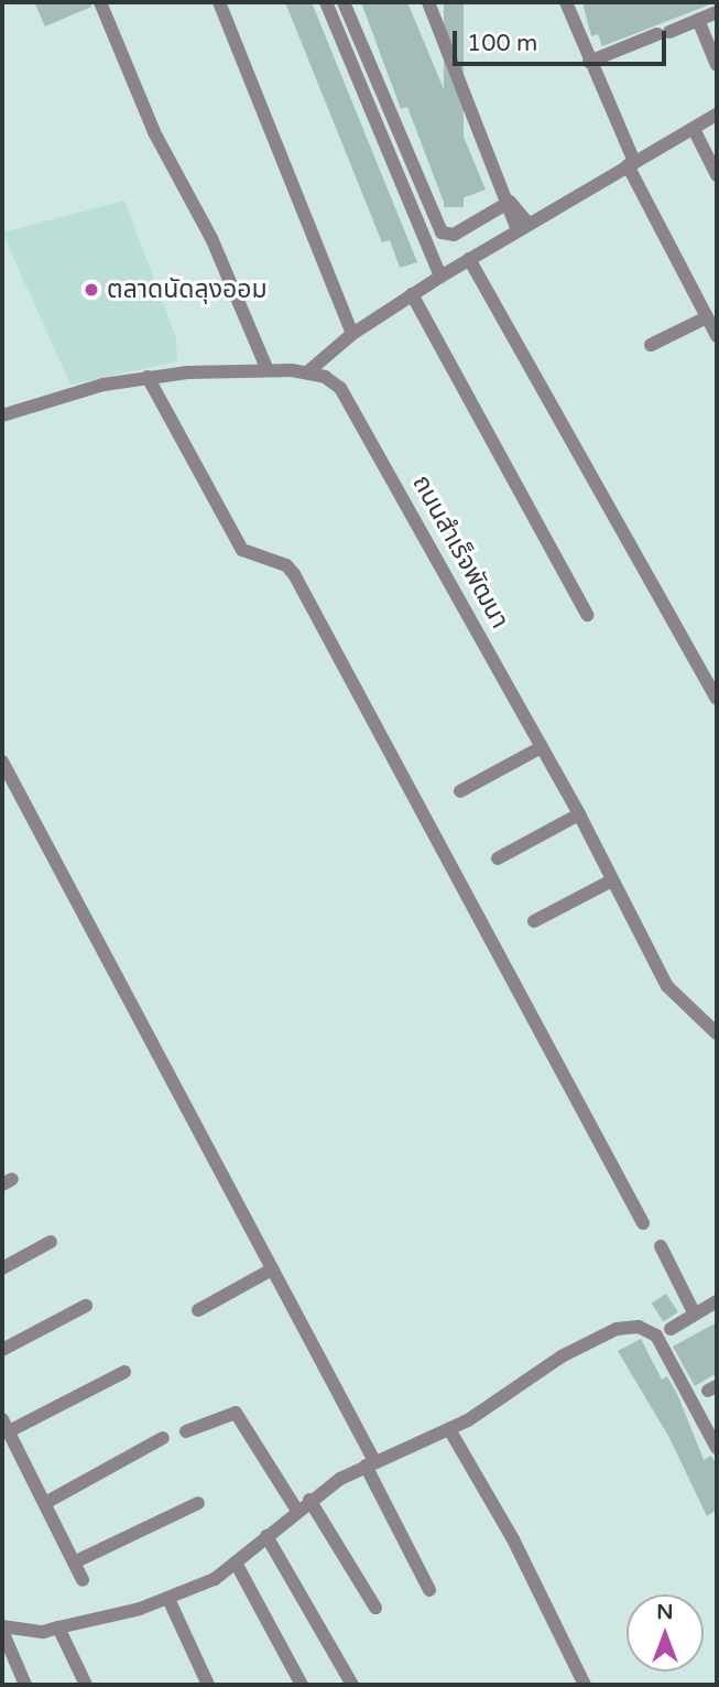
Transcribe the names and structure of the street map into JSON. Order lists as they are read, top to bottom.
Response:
{
  "streets": {
    "street": ["ถนนสำเร็จพัฒนา"]
  },
  "places": ["ตลาดนัดลุงออม"],
  "scale_bar": "100 m",
  "north": "top"
}
